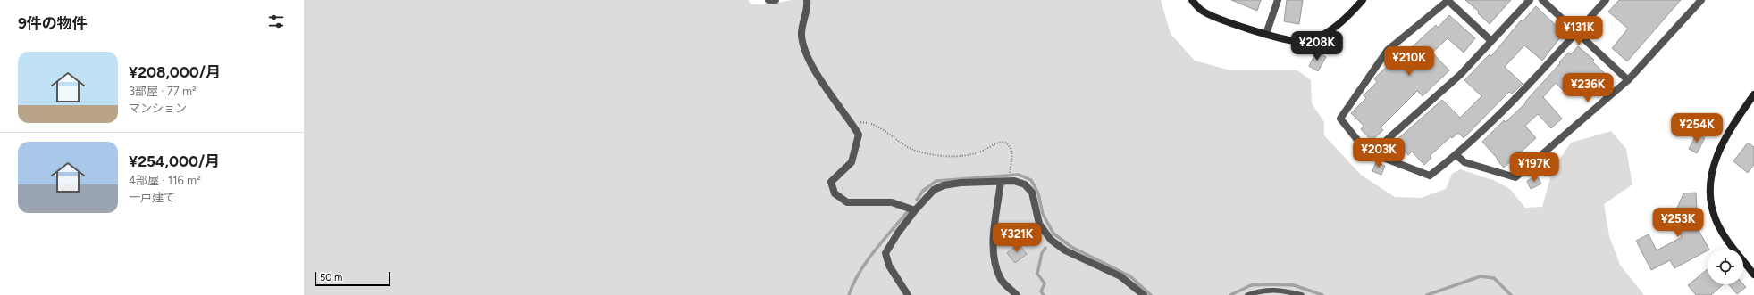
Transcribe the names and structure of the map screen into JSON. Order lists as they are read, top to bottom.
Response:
{
  "scale_bar": "50 m",
  "page": {
    "heading": "9件の物件",
    "price": [
      "¥131K",
      "¥208K",
      "¥210K",
      "¥236K",
      "¥254K",
      "¥203K",
      "¥197K",
      "¥253K",
      "¥321K"
    ],
    "list": [
      {
        "name": "¥208,000/月",
        "note": "3部屋 · 77 m² · マンション"
      },
      {
        "name": "¥254,000/月",
        "note": "4部屋 · 116 m² · 一戸建て"
      }
    ],
    "scale": "50 m"
  }
}
